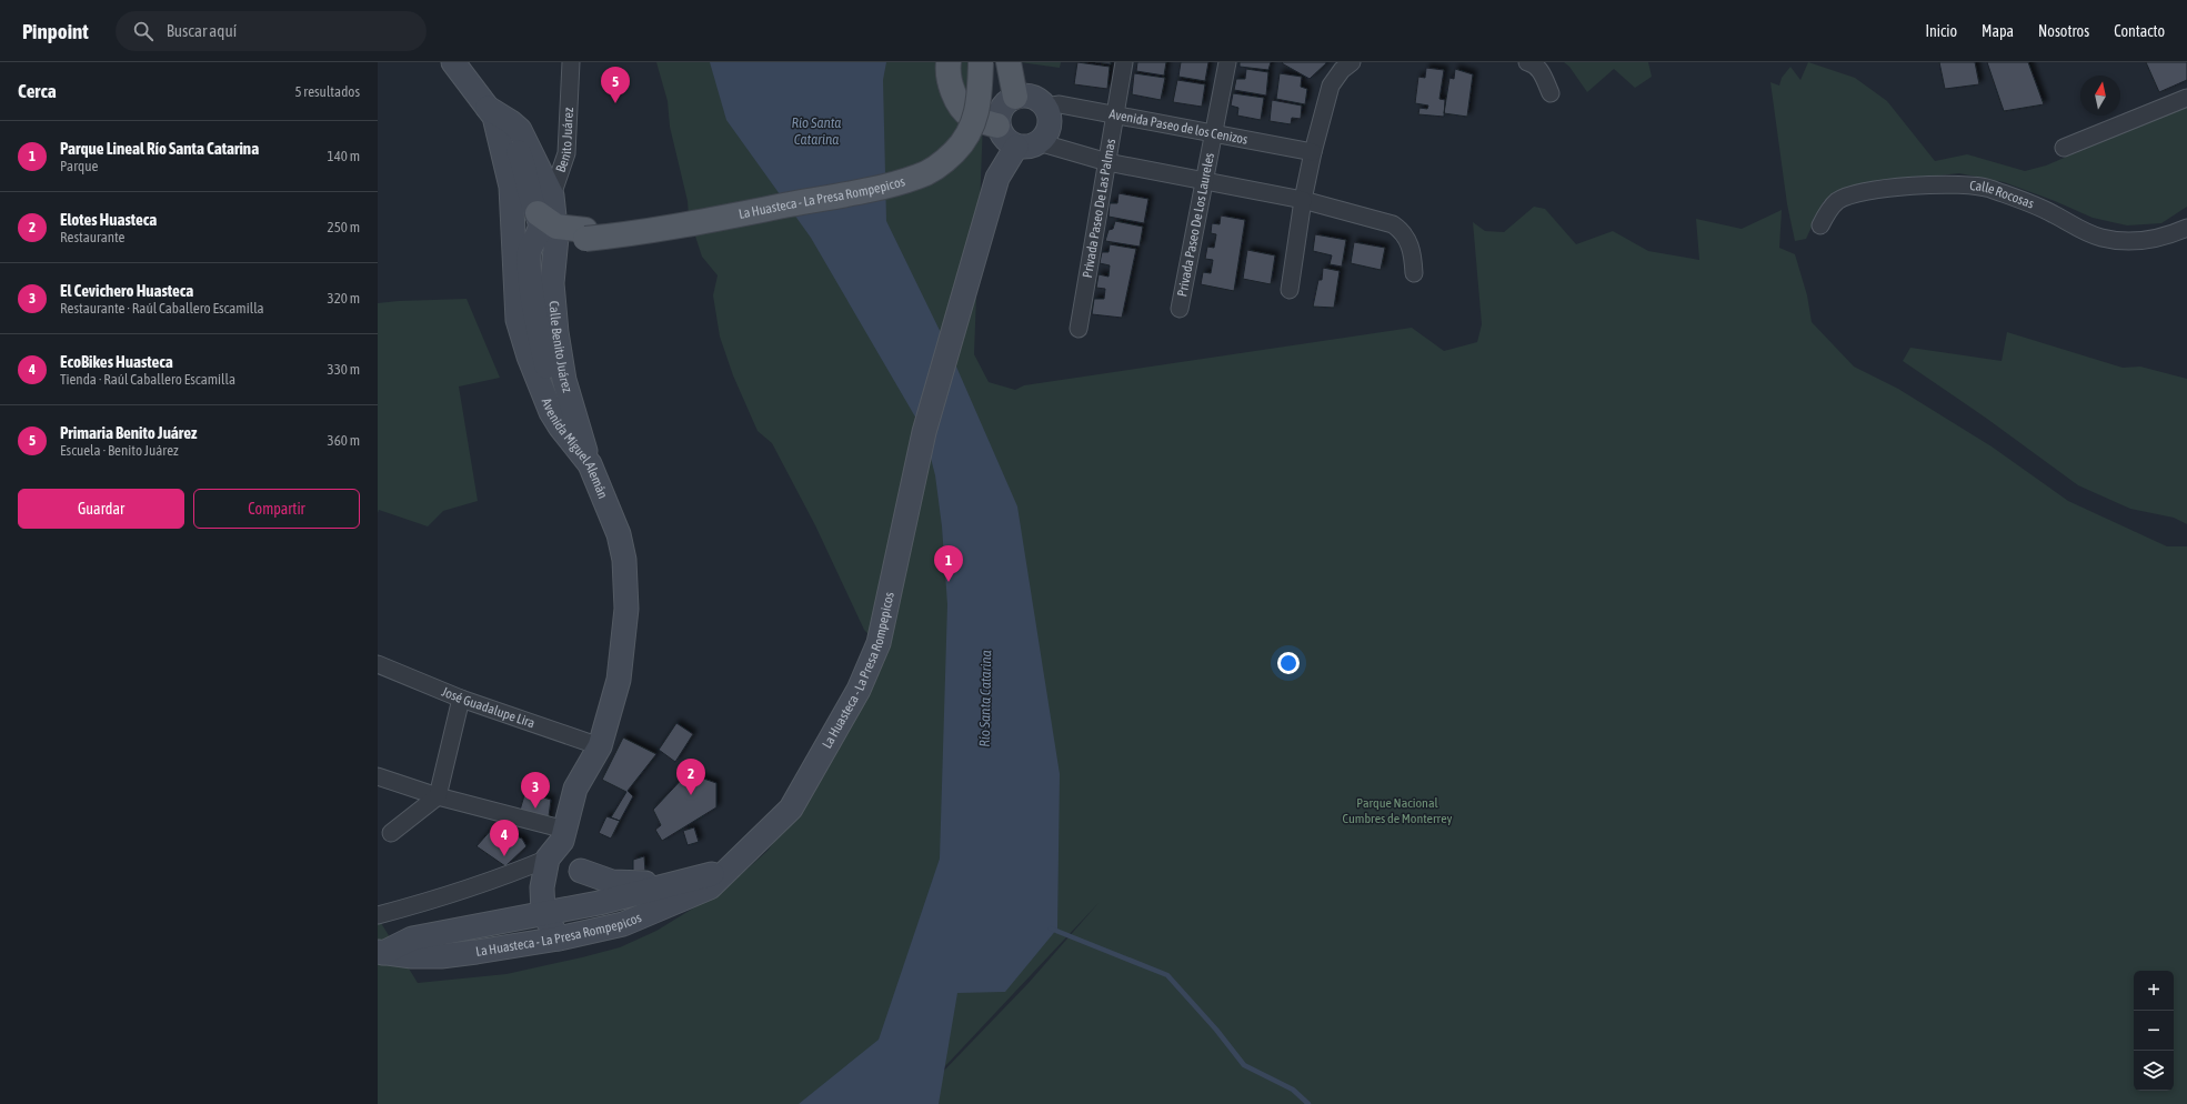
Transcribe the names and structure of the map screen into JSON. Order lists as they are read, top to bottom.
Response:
{
  "streets": {
    "main road": ["La Huasteca - La Presa Rompepicos", "Calle Benito Juárez", "Avenida Miguel Alemán"],
    "street": [
      "Avenida Paseo de los Cenizos",
      "Benito Juárez",
      "Calle Rocosas",
      "Privada Paseo De Las Palmas",
      "Privada Paseo De Los Laureles",
      "José Guadalupe Lira"
    ]
  },
  "crossings": [
    ["Avenida Paseo de los Cenizos", "La Huasteca - La Presa Rompepicos"],
    ["Avenida Paseo de los Cenizos", "Privada Paseo De Las Palmas"],
    ["Avenida Paseo de los Cenizos", "Privada Paseo De Los Laureles"],
    ["Benito Juárez", "Calle Benito Juárez"],
    ["La Huasteca - La Presa Rompepicos", "Avenida Miguel Alemán"],
    ["Calle Benito Juárez", "Avenida Miguel Alemán"],
    ["Avenida Miguel Alemán", "José Guadalupe Lira"]
  ],
  "water": ["Río Santa Catarina"],
  "parks": ["Parque Nacional Cumbres de Monterrey"],
  "north": "top",
  "page": {
    "header": "Pinpoint",
    "search": "Buscar aquí",
    "nav": [
      "Inicio",
      "Mapa",
      "Nosotros",
      "Contacto"
    ],
    "heading": ["Cerca", "5 resultados"],
    "pins": [
      "5",
      "1",
      "2",
      "3",
      "4"
    ],
    "list": [
      {
        "mark": "1",
        "name": "Parque Lineal Río Santa Catarina",
        "note": "Parque",
        "value": "140 m"
      },
      {
        "mark": "2",
        "name": "Elotes Huasteca",
        "note": "Restaurante",
        "value": "250 m"
      },
      {
        "mark": "3",
        "name": "El Cevichero Huasteca",
        "note": "Restaurante · Raúl Caballero Escamilla",
        "value": "320 m"
      },
      {
        "mark": "4",
        "name": "EcoBikes Huasteca",
        "note": "Tienda · Raúl Caballero Escamilla",
        "value": "330 m"
      },
      {
        "mark": "5",
        "name": "Primaria Benito Juárez",
        "note": "Escuela · Benito Juárez",
        "value": "360 m"
      }
    ],
    "buttons": ["Guardar", "Compartir"],
    "map_buttons": ["+", "−"]
  }
}
